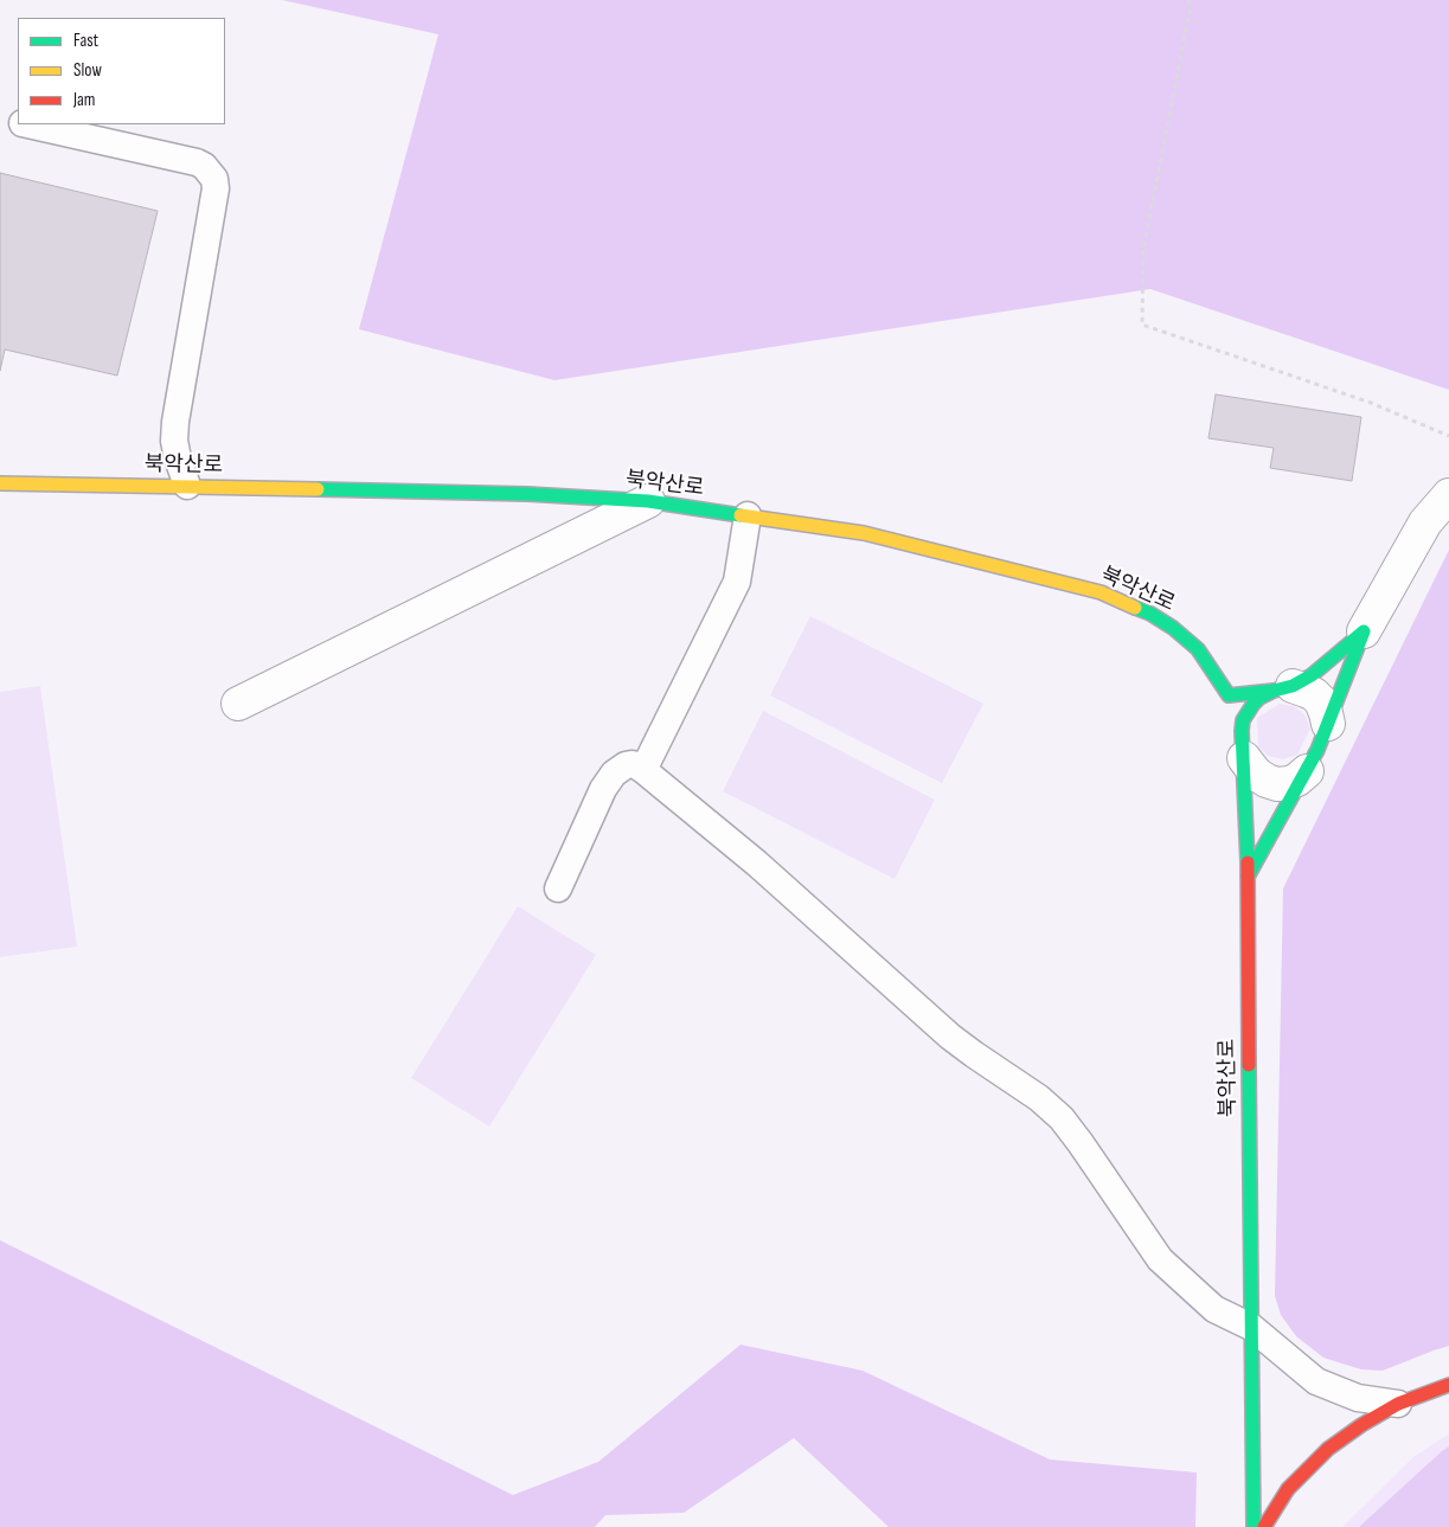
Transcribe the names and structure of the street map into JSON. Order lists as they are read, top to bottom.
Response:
{
  "streets": {
    "street": ["북악산로"]
  },
  "legend": ["Fast", "Slow", "Jam"]
}
